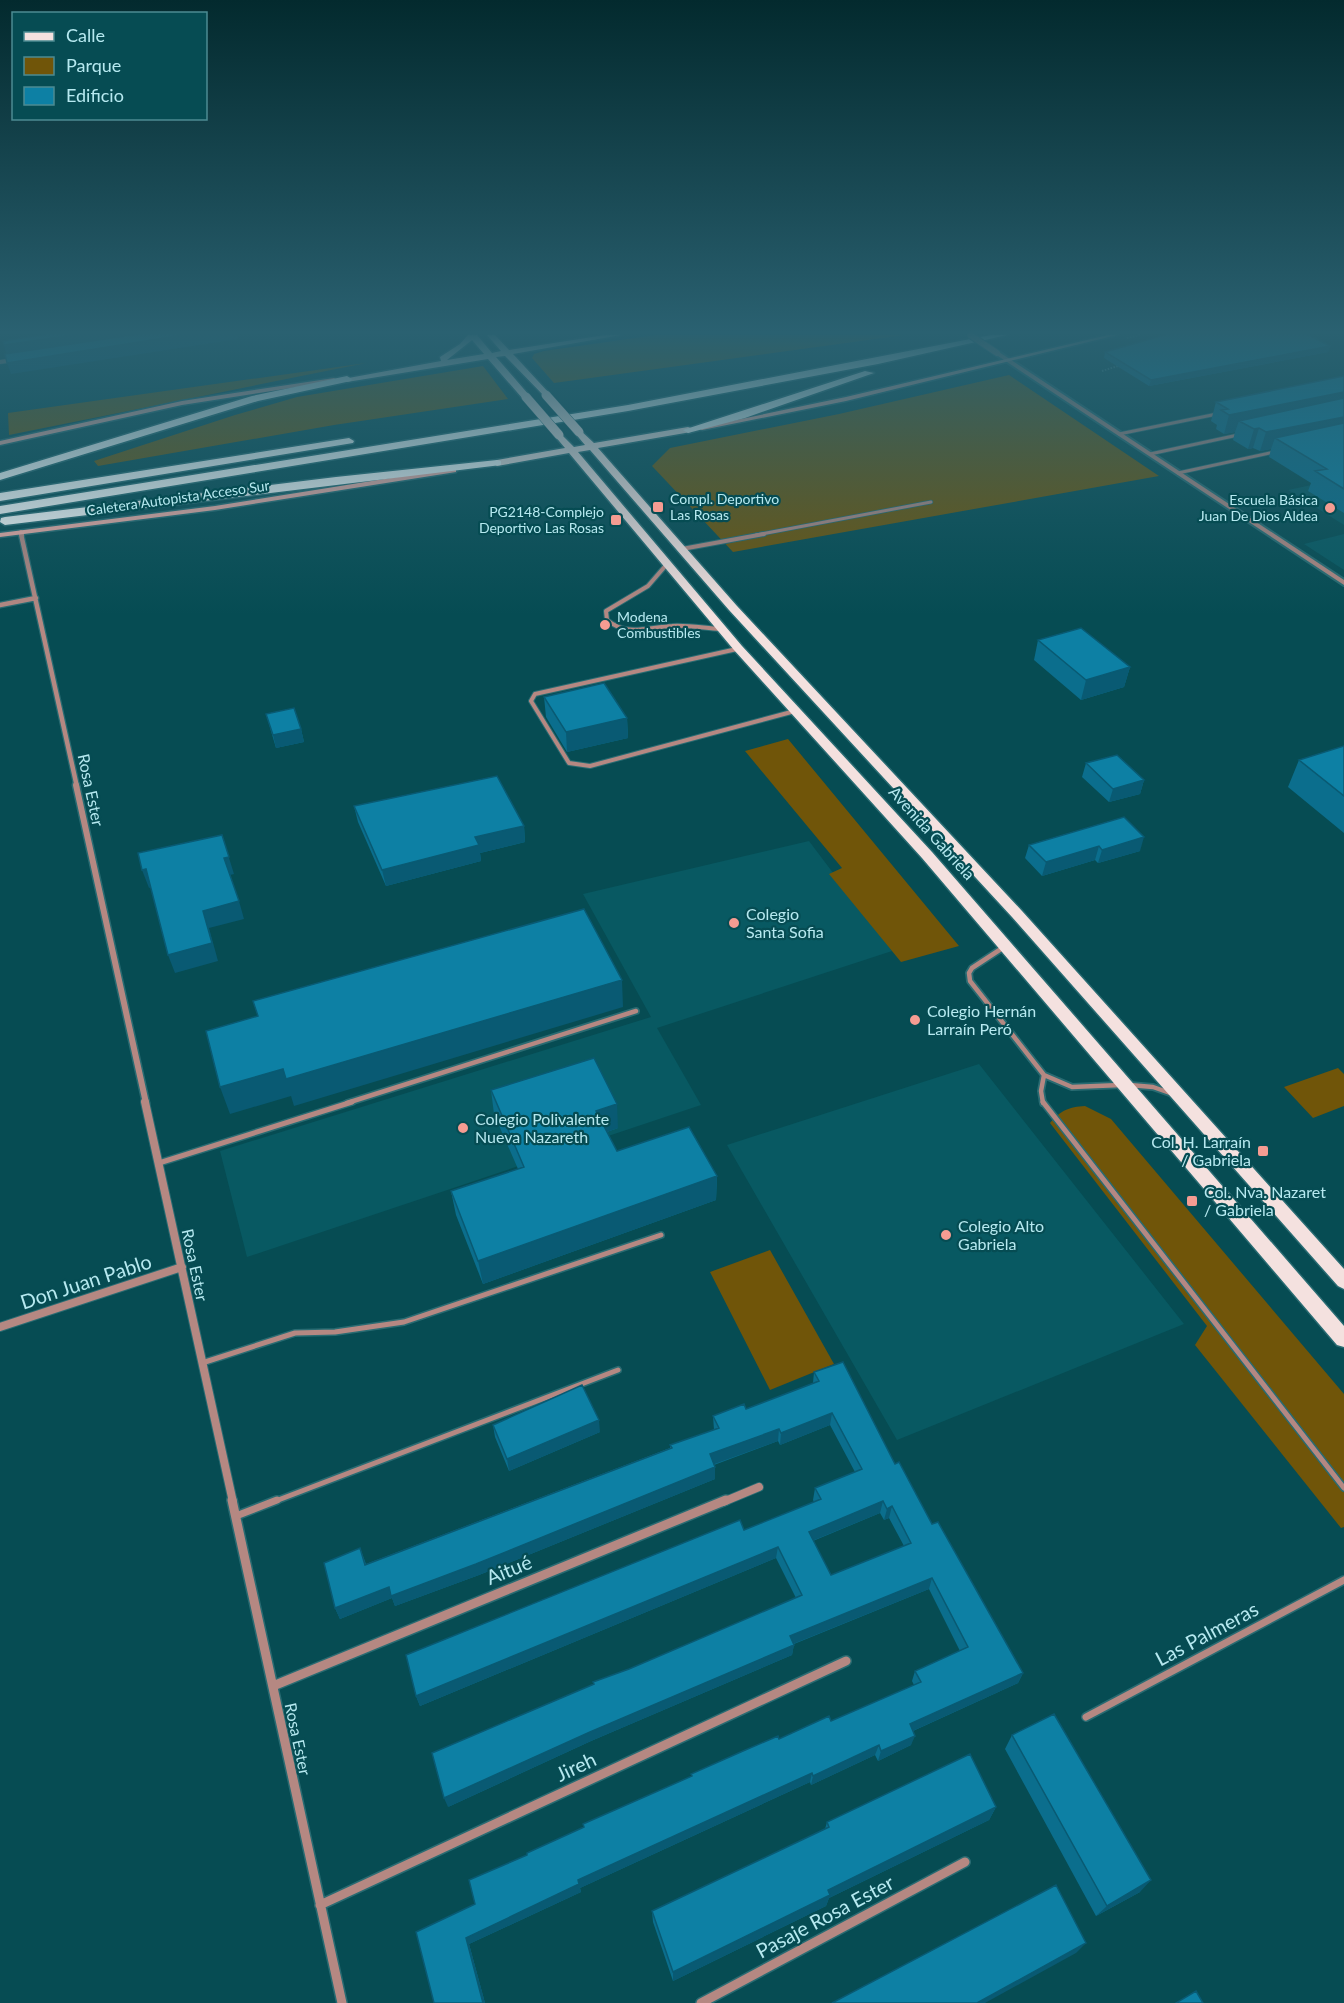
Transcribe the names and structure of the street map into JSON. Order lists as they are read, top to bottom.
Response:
{
  "streets": {
    "main road": ["Caletera Autopista Acceso Sur", "Avenida Gabriela"],
    "street": [
      "Rosa Ester",
      "Don Juan Pablo",
      "Aitué",
      "Jireh",
      "Pasaje Rosa Ester"
    ],
    "lane": ["Las Palmeras"]
  },
  "crossings": [
    ["Caletera Autopista Acceso Sur", "Rosa Ester"],
    ["Caletera Autopista Acceso Sur", "Avenida Gabriela"],
    ["Rosa Ester", "Don Juan Pablo"],
    ["Rosa Ester", "Aitué"],
    ["Rosa Ester", "Jireh"]
  ],
  "places": {
    "transit": [
      "Compl. Deportivo Las Rosas",
      "PG2148-Complejo Deportivo Las Rosas",
      "Col. H. Larraín / Gabriela",
      "Col. Nva. Nazaret / Gabriela"
    ],
    "other": [
      "Escuela Básica Juan De Dios Aldea",
      "Modena Combustibles",
      "Colegio Santa Sofia",
      "Colegio Hernán Larraín Peró",
      "Colegio Polivalente Nueva Nazareth",
      "Colegio Alto Gabriela"
    ]
  },
  "legend": ["Calle", "Parque", "Edificio"]
}
